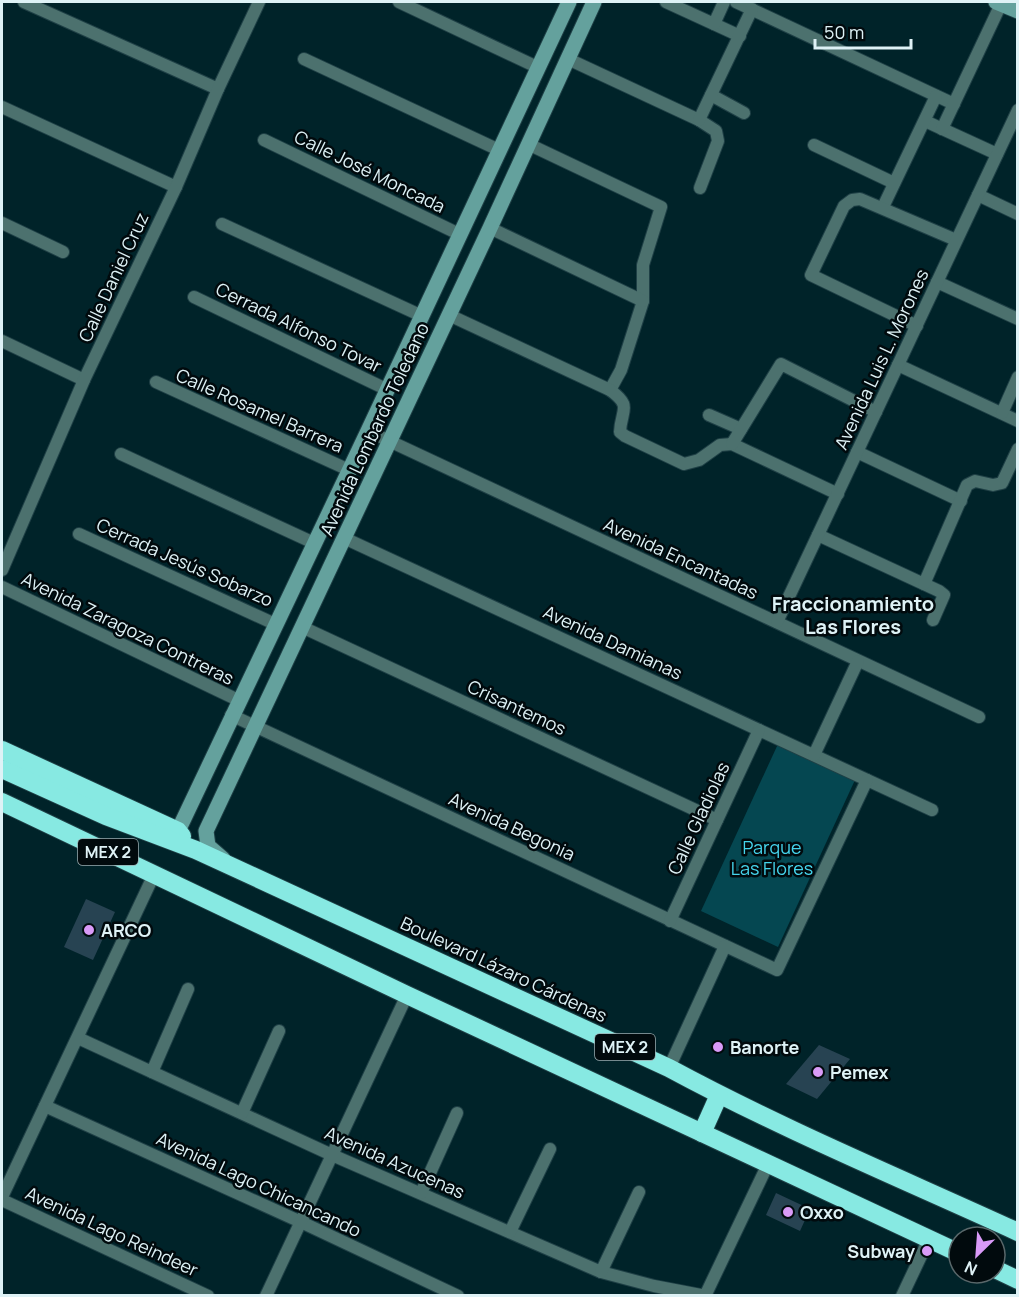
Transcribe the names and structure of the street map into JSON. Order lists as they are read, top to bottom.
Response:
{
  "streets": {
    "highway": ["MEX 2", "Boulevard Lázaro Cárdenas"],
    "main road": ["Avenida Lombardo Toledano"],
    "street": [
      "Calle José Moncada",
      "Calle Daniel Cruz",
      "Cerrada Alfonso Tovar",
      "Avenida Luis L. Morones",
      "Calle Rosamel Barrera",
      "Avenida Encantadas",
      "Cerrada Jesús Sobarzo",
      "Avenida Zaragoza Contreras",
      "Avenida Damianas",
      "Crisantemos",
      "Calle Gladiolas",
      "Avenida Begonia",
      "Avenida Azucenas",
      "Avenida Lago Chicancando",
      "Avenida Lago Reindeer"
    ]
  },
  "crossings": [
    ["Calle José Moncada", "Avenida Lombardo Toledano"],
    ["Cerrada Alfonso Tovar", "Avenida Lombardo Toledano"],
    ["Avenida Luis L. Morones", "Avenida Encantadas"],
    ["Calle Rosamel Barrera", "Avenida Lombardo Toledano"],
    ["Avenida Lombardo Toledano", "Avenida Encantadas"],
    ["Avenida Lombardo Toledano", "Cerrada Jesús Sobarzo"],
    ["Avenida Lombardo Toledano", "Avenida Zaragoza Contreras"],
    ["Avenida Lombardo Toledano", "Avenida Damianas"],
    ["Avenida Lombardo Toledano", "Crisantemos"],
    ["Avenida Lombardo Toledano", "Avenida Begonia"],
    ["Avenida Lombardo Toledano", "Boulevard Lázaro Cárdenas"],
    ["Avenida Damianas", "Calle Gladiolas"],
    ["Avenida Damianas", "Avenida Begonia"],
    ["Crisantemos", "Calle Gladiolas"],
    ["Calle Gladiolas", "Avenida Begonia"]
  ],
  "districts": ["Fraccionamiento Las Flores"],
  "parks": ["Parque Las Flores"],
  "places": [
    "ARCO",
    "Banorte",
    "Pemex",
    "Oxxo",
    "Subway"
  ],
  "scale_bar": "50 m",
  "north": "bottom left"
}
